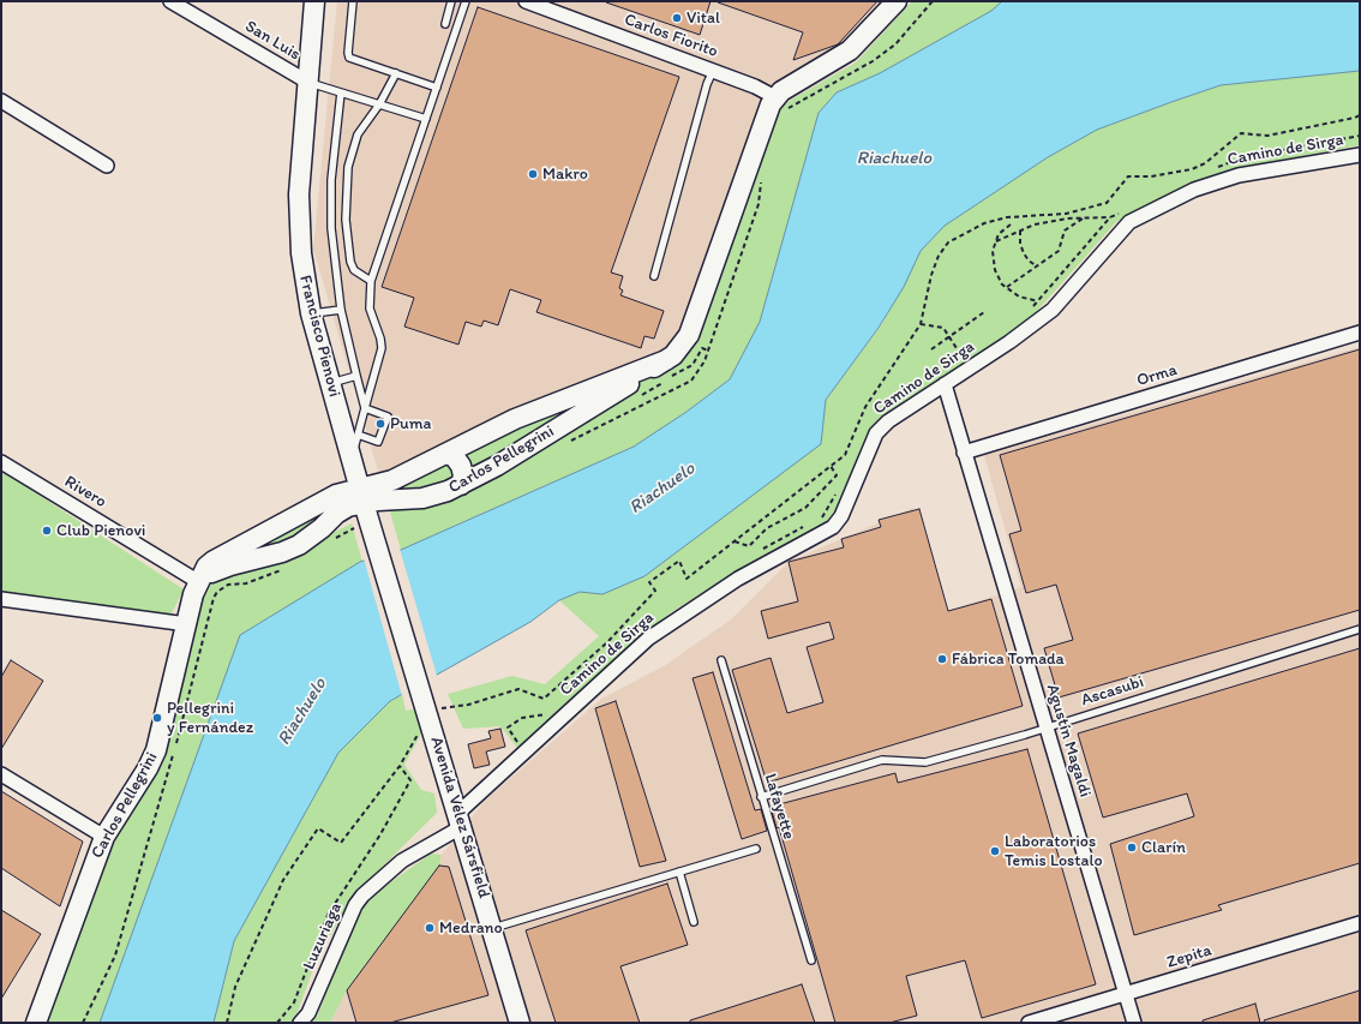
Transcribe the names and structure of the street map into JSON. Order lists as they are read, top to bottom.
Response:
{
  "streets": {
    "street": [
      "Carlos Fiorito",
      "San Luis",
      "Camino de Sirga",
      "Francisco Pienovi",
      "Orma",
      "Carlos Pellegrini",
      "Rivero",
      "Agustín Magaldi",
      "Avenida Vélez Sársfield",
      "Luzuriaga",
      "Zepita"
    ],
    "lane": ["Ascasubi", "Lafayette"]
  },
  "crossings": [
    ["Carlos Fiorito", "Carlos Pellegrini"],
    ["San Luis", "Francisco Pienovi"],
    ["Camino de Sirga", "Agustín Magaldi"],
    ["Camino de Sirga", "Avenida Vélez Sársfield"],
    ["Camino de Sirga", "Luzuriaga"],
    ["Francisco Pienovi", "Carlos Pellegrini"],
    ["Francisco Pienovi", "Avenida Vélez Sársfield"],
    ["Orma", "Agustín Magaldi"],
    ["Carlos Pellegrini", "Rivero"],
    ["Ascasubi", "Agustín Magaldi"],
    ["Ascasubi", "Lafayette"],
    ["Agustín Magaldi", "Zepita"],
    ["Avenida Vélez Sársfield", "Luzuriaga"]
  ],
  "water": ["Riachuelo"],
  "places": [
    "Vital",
    "Makro",
    "Puma",
    "Club Pienovi",
    "Fábrica Tomada",
    "Pellegrini y Fernández",
    "Clarín",
    "Laboratorios Temis Lostalo",
    "Medrano"
  ]
}
